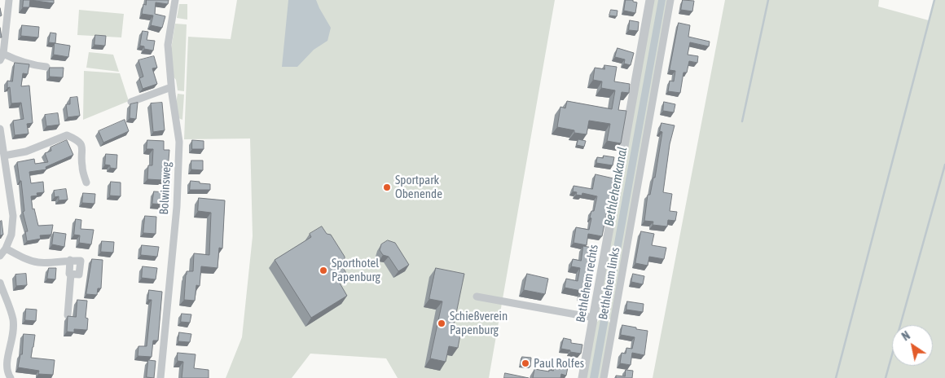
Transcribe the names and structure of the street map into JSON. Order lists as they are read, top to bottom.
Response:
{
  "streets": {
    "street": ["Bolwinsweg", "Bethlehem rechts", "Bethlehem links"]
  },
  "water": ["Bethlehemkanal"],
  "places": [
    "Sportpark Obenende",
    "Sporthotel Papenburg",
    "Schießverein Papenburg",
    "Paul Rolfes"
  ],
  "north": "top left"
}
